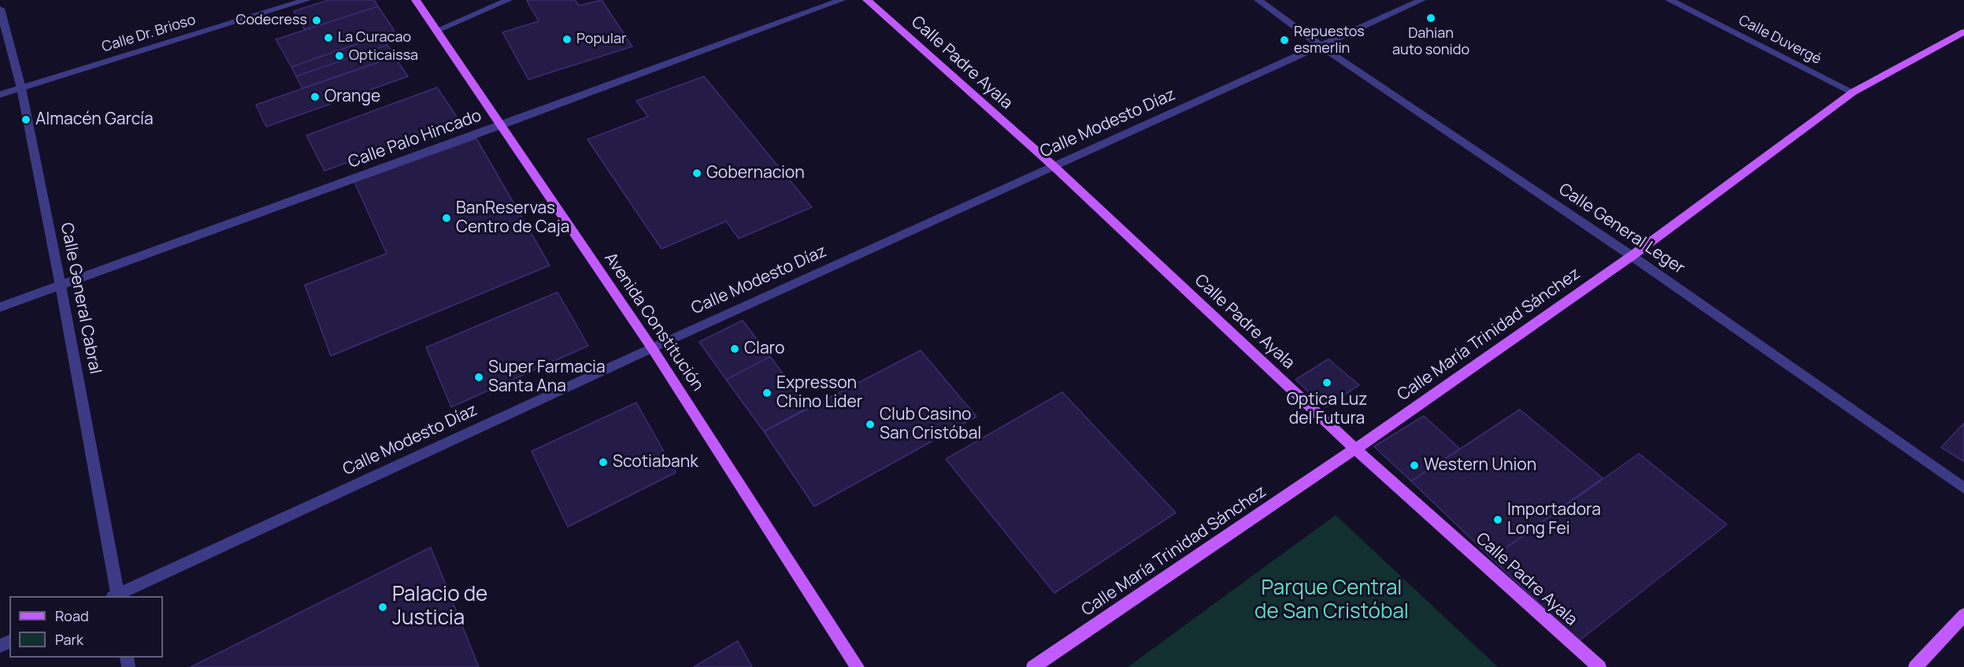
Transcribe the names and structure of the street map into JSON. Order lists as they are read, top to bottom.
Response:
{
  "streets": {
    "main road": ["Calle Padre Ayala", "Avenida Constitución", "Calle María Trinidad Sánchez"],
    "street": [
      "Calle Dr. Brioso",
      "Calle Duvergé",
      "Calle Modesto Díaz",
      "Calle Palo Hincado",
      "Calle General Leger",
      "Calle General Cabral"
    ]
  },
  "crossings": [
    ["Calle Dr. Brioso", "Calle General Cabral"],
    ["Calle Duvergé", "Calle María Trinidad Sánchez"],
    ["Calle Padre Ayala", "Calle Modesto Díaz"],
    ["Calle Padre Ayala", "Calle María Trinidad Sánchez"],
    ["Calle Modesto Díaz", "Calle General Leger"],
    ["Calle Modesto Díaz", "Avenida Constitución"],
    ["Calle Palo Hincado", "Calle General Cabral"],
    ["Calle Palo Hincado", "Avenida Constitución"],
    ["Calle General Leger", "Calle María Trinidad Sánchez"]
  ],
  "parks": ["Parque Central de San Cristóbal"],
  "places": [
    "Dahian auto sonido",
    "Codecress",
    "La Curacao",
    "Popular",
    "Repuestos esmerlin",
    "Opticaissa",
    "Orange",
    "Almacén García",
    "Gobernacion",
    "BanReservas Centro de Caja",
    "Claro",
    "Super Farmacia Santa Ana",
    "Optica Luz del Futura",
    "Expresson Chino Lider",
    "Club Casino San Cristóbal",
    "Scotiabank",
    "Western Union",
    "Importadora Long Fei",
    "Palacio de Justicia"
  ],
  "legend": ["Road", "Park"]
}
